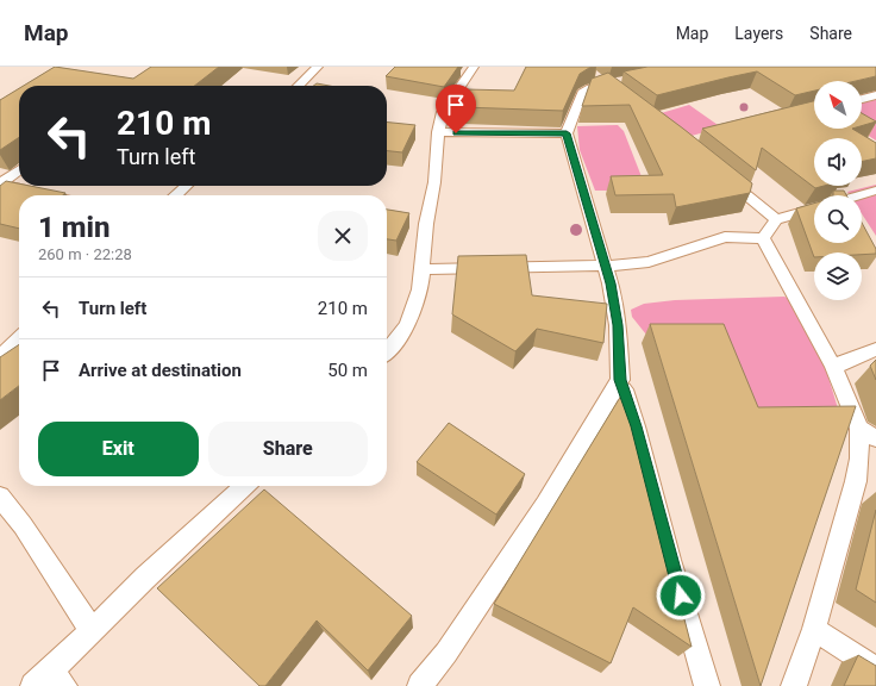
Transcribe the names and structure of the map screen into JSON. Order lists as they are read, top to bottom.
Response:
{
  "north": "top left",
  "page": {
    "header": "Map",
    "nav": ["Map", "Layers", "Share"],
    "turn": ["210 m", "Turn left"],
    "heading": ["1 min", "260 m · 22:28"],
    "list": [
      {
        "name": "Turn left",
        "value": "210 m"
      },
      {
        "name": "Arrive at destination",
        "value": "50 m"
      }
    ],
    "buttons": ["Exit", "Share"]
  }
}
